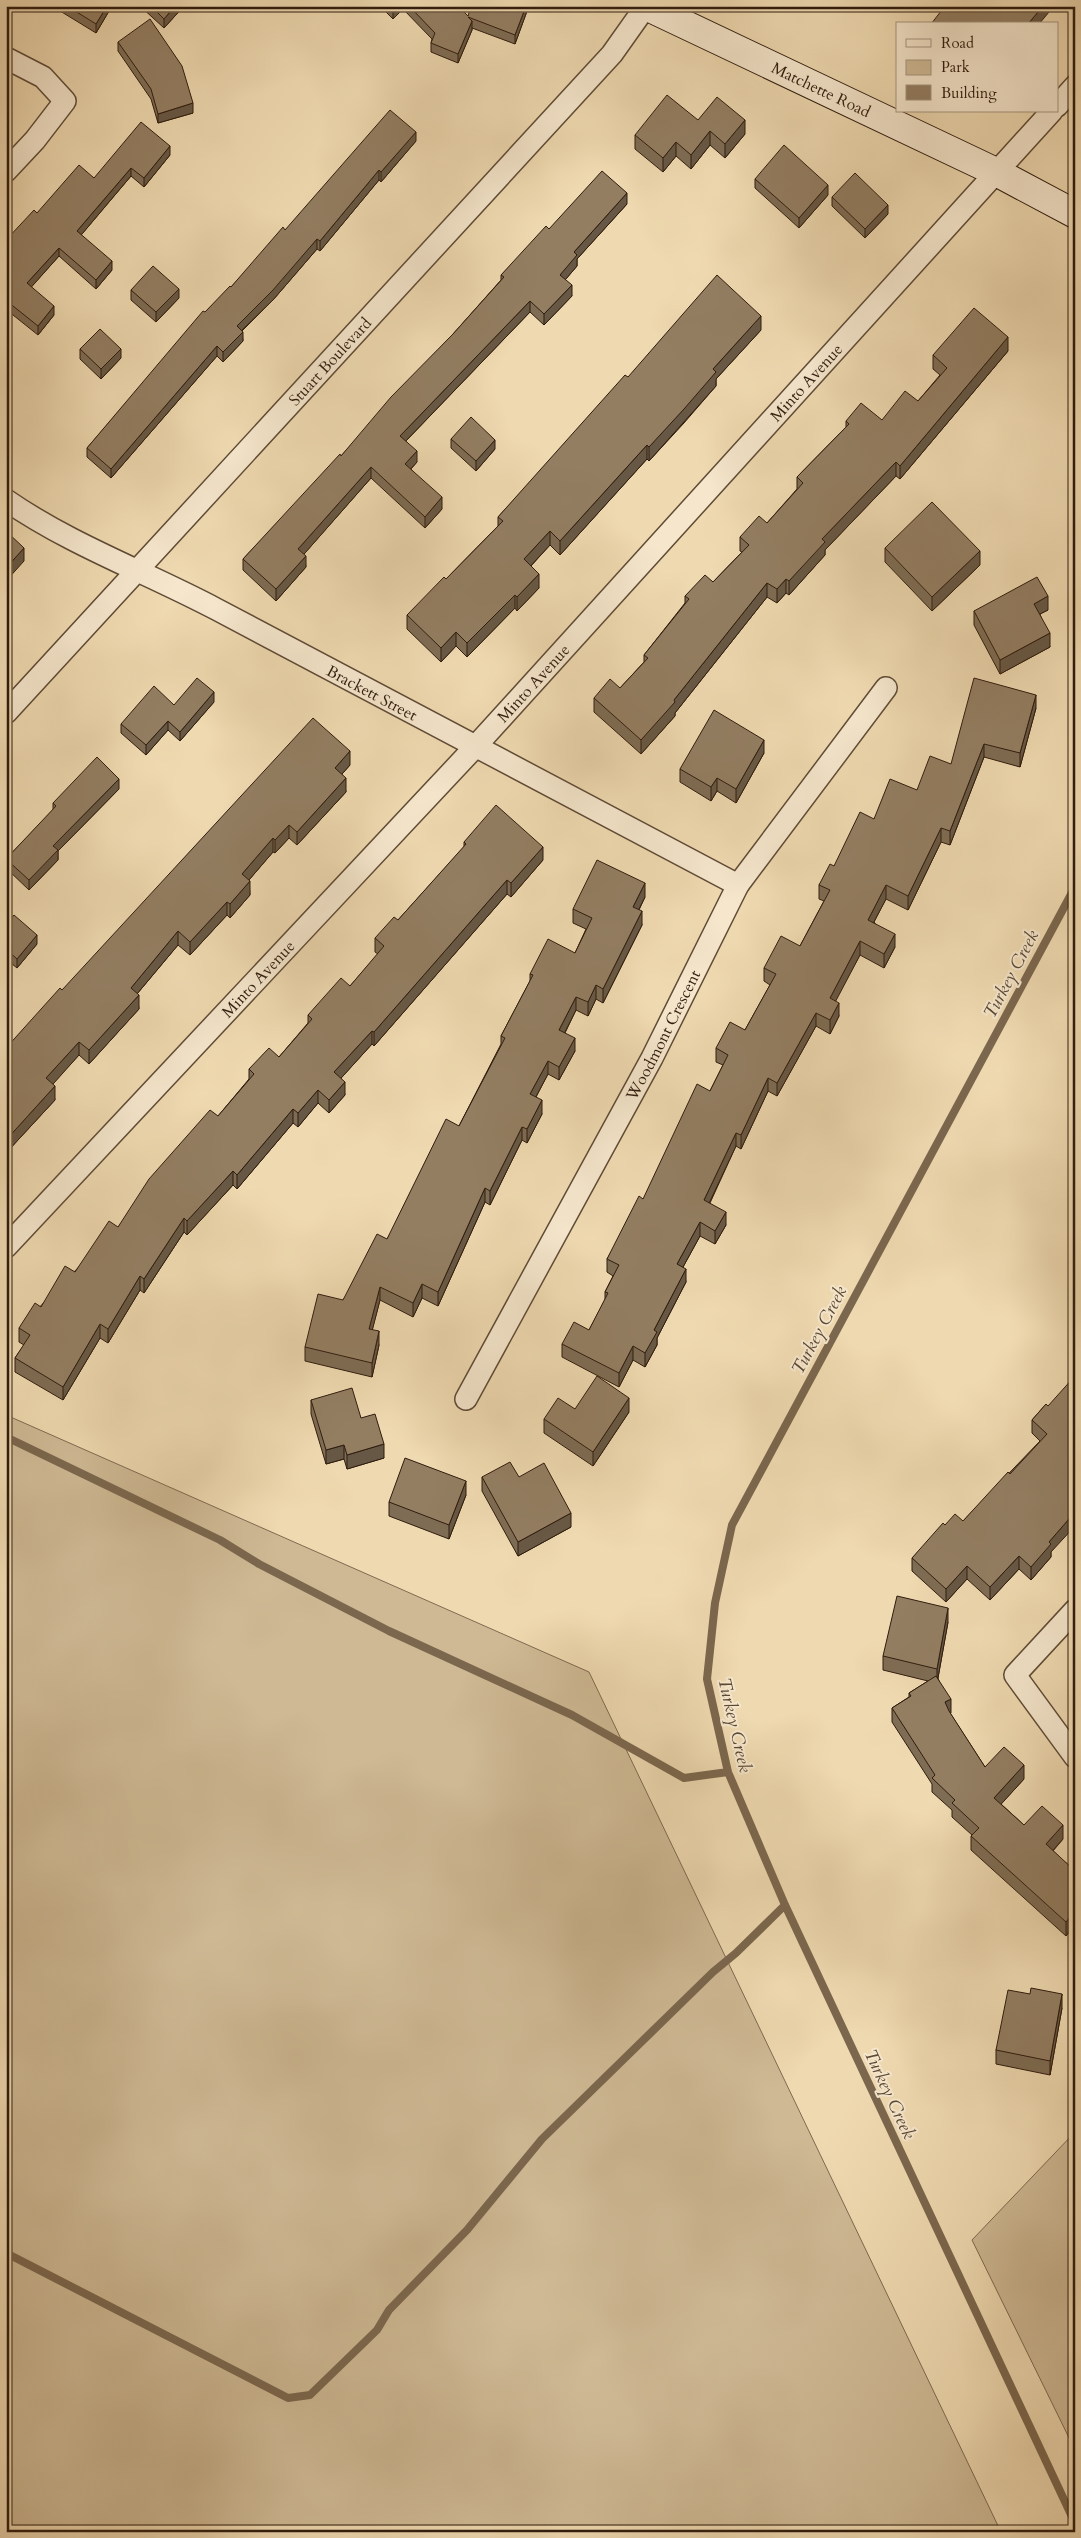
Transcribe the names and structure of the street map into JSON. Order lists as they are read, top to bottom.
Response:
{
  "streets": {
    "street": [
      "Matchette Road",
      "Stuart Boulevard",
      "Minto Avenue",
      "Brackett Street",
      "Woodmont Crescent"
    ]
  },
  "crossings": [
    ["Matchette Road", "Stuart Boulevard"],
    ["Matchette Road", "Minto Avenue"],
    ["Stuart Boulevard", "Brackett Street"],
    ["Minto Avenue", "Brackett Street"],
    ["Brackett Street", "Woodmont Crescent"]
  ],
  "water": ["Turkey Creek"],
  "legend": ["Road", "Park", "Building"]
}
